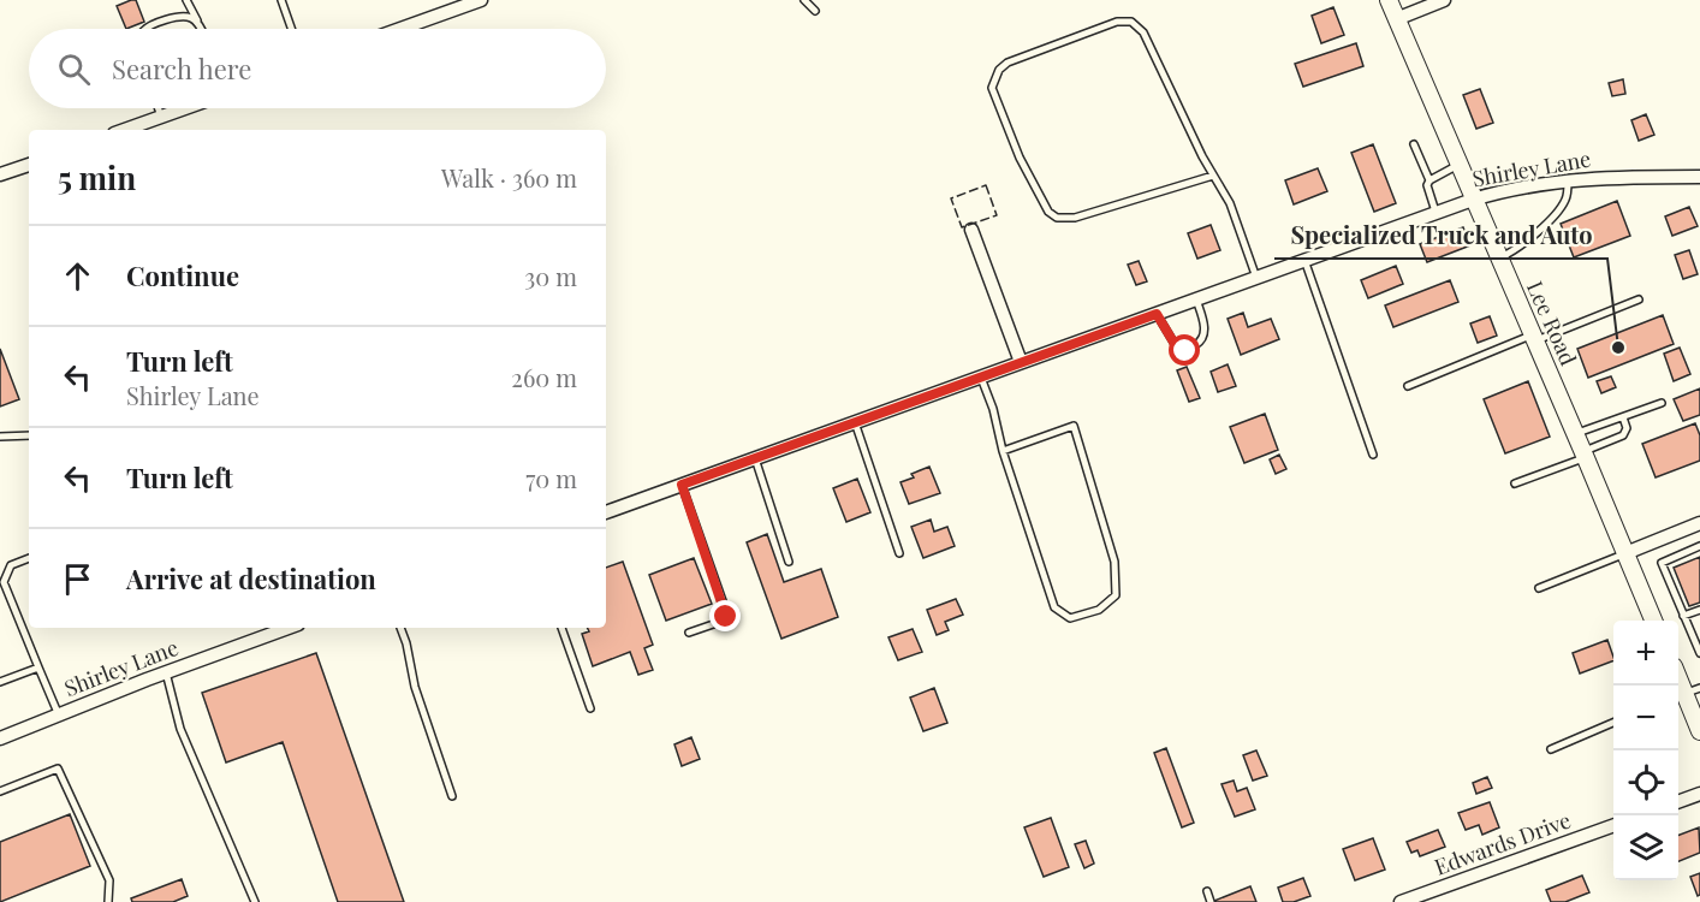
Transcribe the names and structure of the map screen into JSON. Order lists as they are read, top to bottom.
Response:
{
  "streets": {
    "main road": ["Lee Road"],
    "street": ["Shirley Lane", "Edwards Drive"]
  },
  "crossings": [
    ["Shirley Lane", "Lee Road"]
  ],
  "places": ["Specialized Truck and Auto"],
  "page": {
    "search": "Search here",
    "heading": ["5 min", "Walk · 360 m"],
    "list": [
      ["Continue", "30 m"],
      ["Turn left", "Shirley Lane", "260 m"],
      ["Turn left", "70 m"],
      "Arrive at destination"
    ],
    "map_buttons": ["+", "−"]
  }
}
